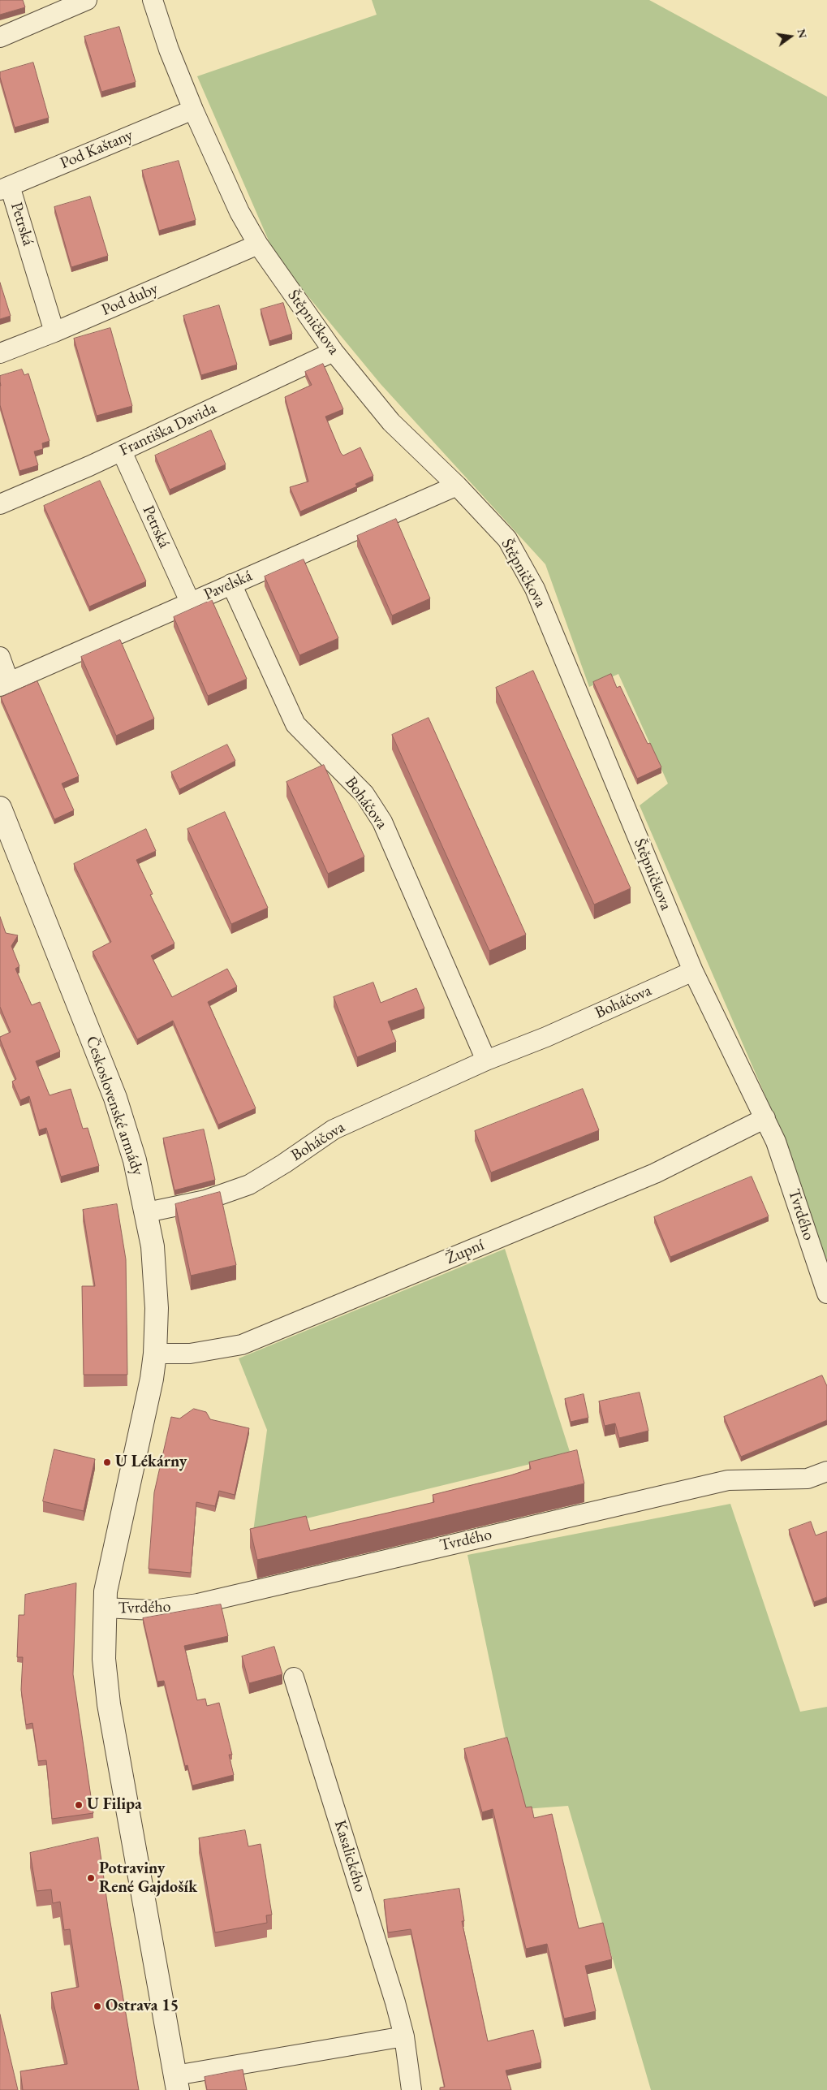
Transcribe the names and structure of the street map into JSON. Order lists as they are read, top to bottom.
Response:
{
  "streets": {
    "street": [
      "Pod Kaštany",
      "Petrská",
      "Pod duby",
      "Štěpničkova",
      "Františka Davida",
      "Pavelská",
      "Boháčova",
      "Československé armády",
      "Tvrdého",
      "Župní",
      "Kasalického"
    ]
  },
  "crossings": [
    ["Pod Kaštany", "Petrská"],
    ["Pod Kaštany", "Štěpničkova"],
    ["Petrská", "Pod duby"],
    ["Petrská", "Františka Davida"],
    ["Petrská", "Pavelská"],
    ["Pod duby", "Štěpničkova"],
    ["Štěpničkova", "Františka Davida"],
    ["Štěpničkova", "Pavelská"],
    ["Štěpničkova", "Boháčova"],
    ["Štěpničkova", "Tvrdého"],
    ["Štěpničkova", "Župní"],
    ["Pavelská", "Boháčova"],
    ["Boháčova", "Československé armády"],
    ["Československé armády", "Tvrdého"],
    ["Československé armády", "Župní"]
  ],
  "places": [
    "U Lékárny",
    "U Filipa",
    "Potraviny René Gajdošík",
    "Ostrava 15"
  ],
  "north": "right"
}
